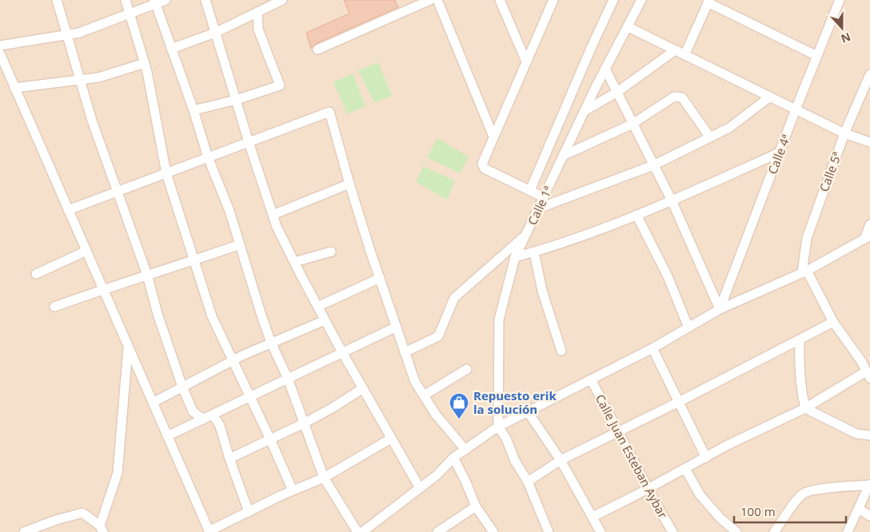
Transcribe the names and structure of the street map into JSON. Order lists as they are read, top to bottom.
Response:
{
  "streets": {
    "street": [
      "Calle 4ª",
      "Calle 5ª",
      "Calle 1ª",
      "Calle Juan Esteban Aybar"
    ]
  },
  "places": {
    "shop": ["Repuesto erik la solución"]
  },
  "scale_bar": "100 m",
  "north": "bottom"
}
